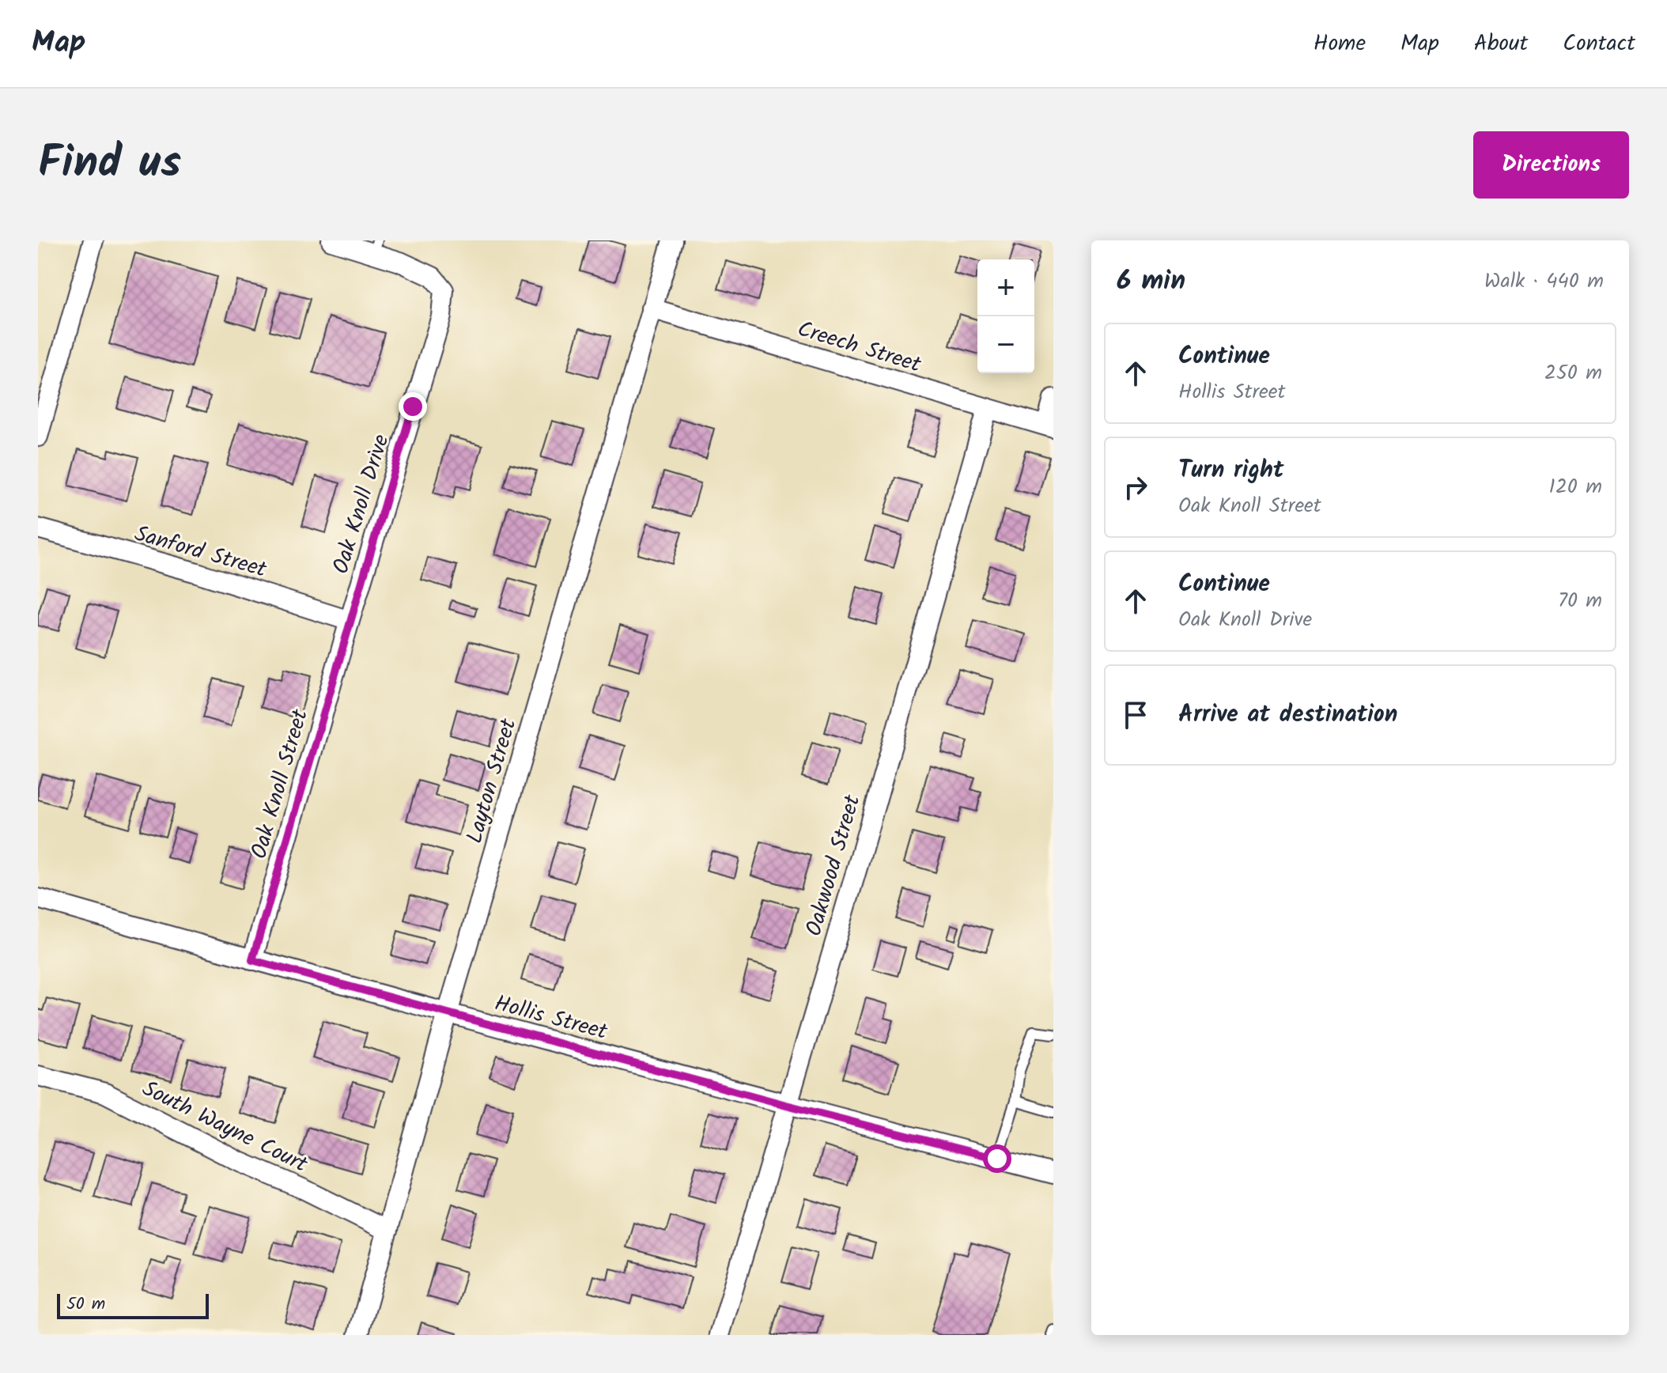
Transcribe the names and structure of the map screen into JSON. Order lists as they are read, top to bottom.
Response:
{
  "streets": {
    "street": [
      "Creech Street",
      "Oak Knoll Drive",
      "Sanford Street",
      "Layton Street",
      "Oak Knoll Street",
      "Oakwood Street",
      "Hollis Street",
      "South Wayne Court"
    ]
  },
  "crossings": [
    ["Creech Street", "Layton Street"],
    ["Creech Street", "Oakwood Street"],
    ["Oak Knoll Drive", "Sanford Street"],
    ["Oak Knoll Drive", "Oak Knoll Street"],
    ["Sanford Street", "Oak Knoll Street"],
    ["Layton Street", "Hollis Street"],
    ["Layton Street", "South Wayne Court"],
    ["Oak Knoll Street", "Hollis Street"],
    ["Oakwood Street", "Hollis Street"]
  ],
  "scale_bar": "50 m",
  "page": {
    "header": "Map",
    "nav": [
      "Home",
      "Map",
      "About",
      "Contact"
    ],
    "title": "Find us",
    "buttons": "Directions",
    "heading": ["6 min", "Walk · 440 m"],
    "map_buttons": ["+", "−"],
    "list": [
      ["Continue", "Hollis Street", "250 m"],
      ["Turn right", "Oak Knoll Street", "120 m"],
      ["Continue", "Oak Knoll Drive", "70 m"],
      "Arrive at destination"
    ],
    "scale": "50 m"
  }
}
